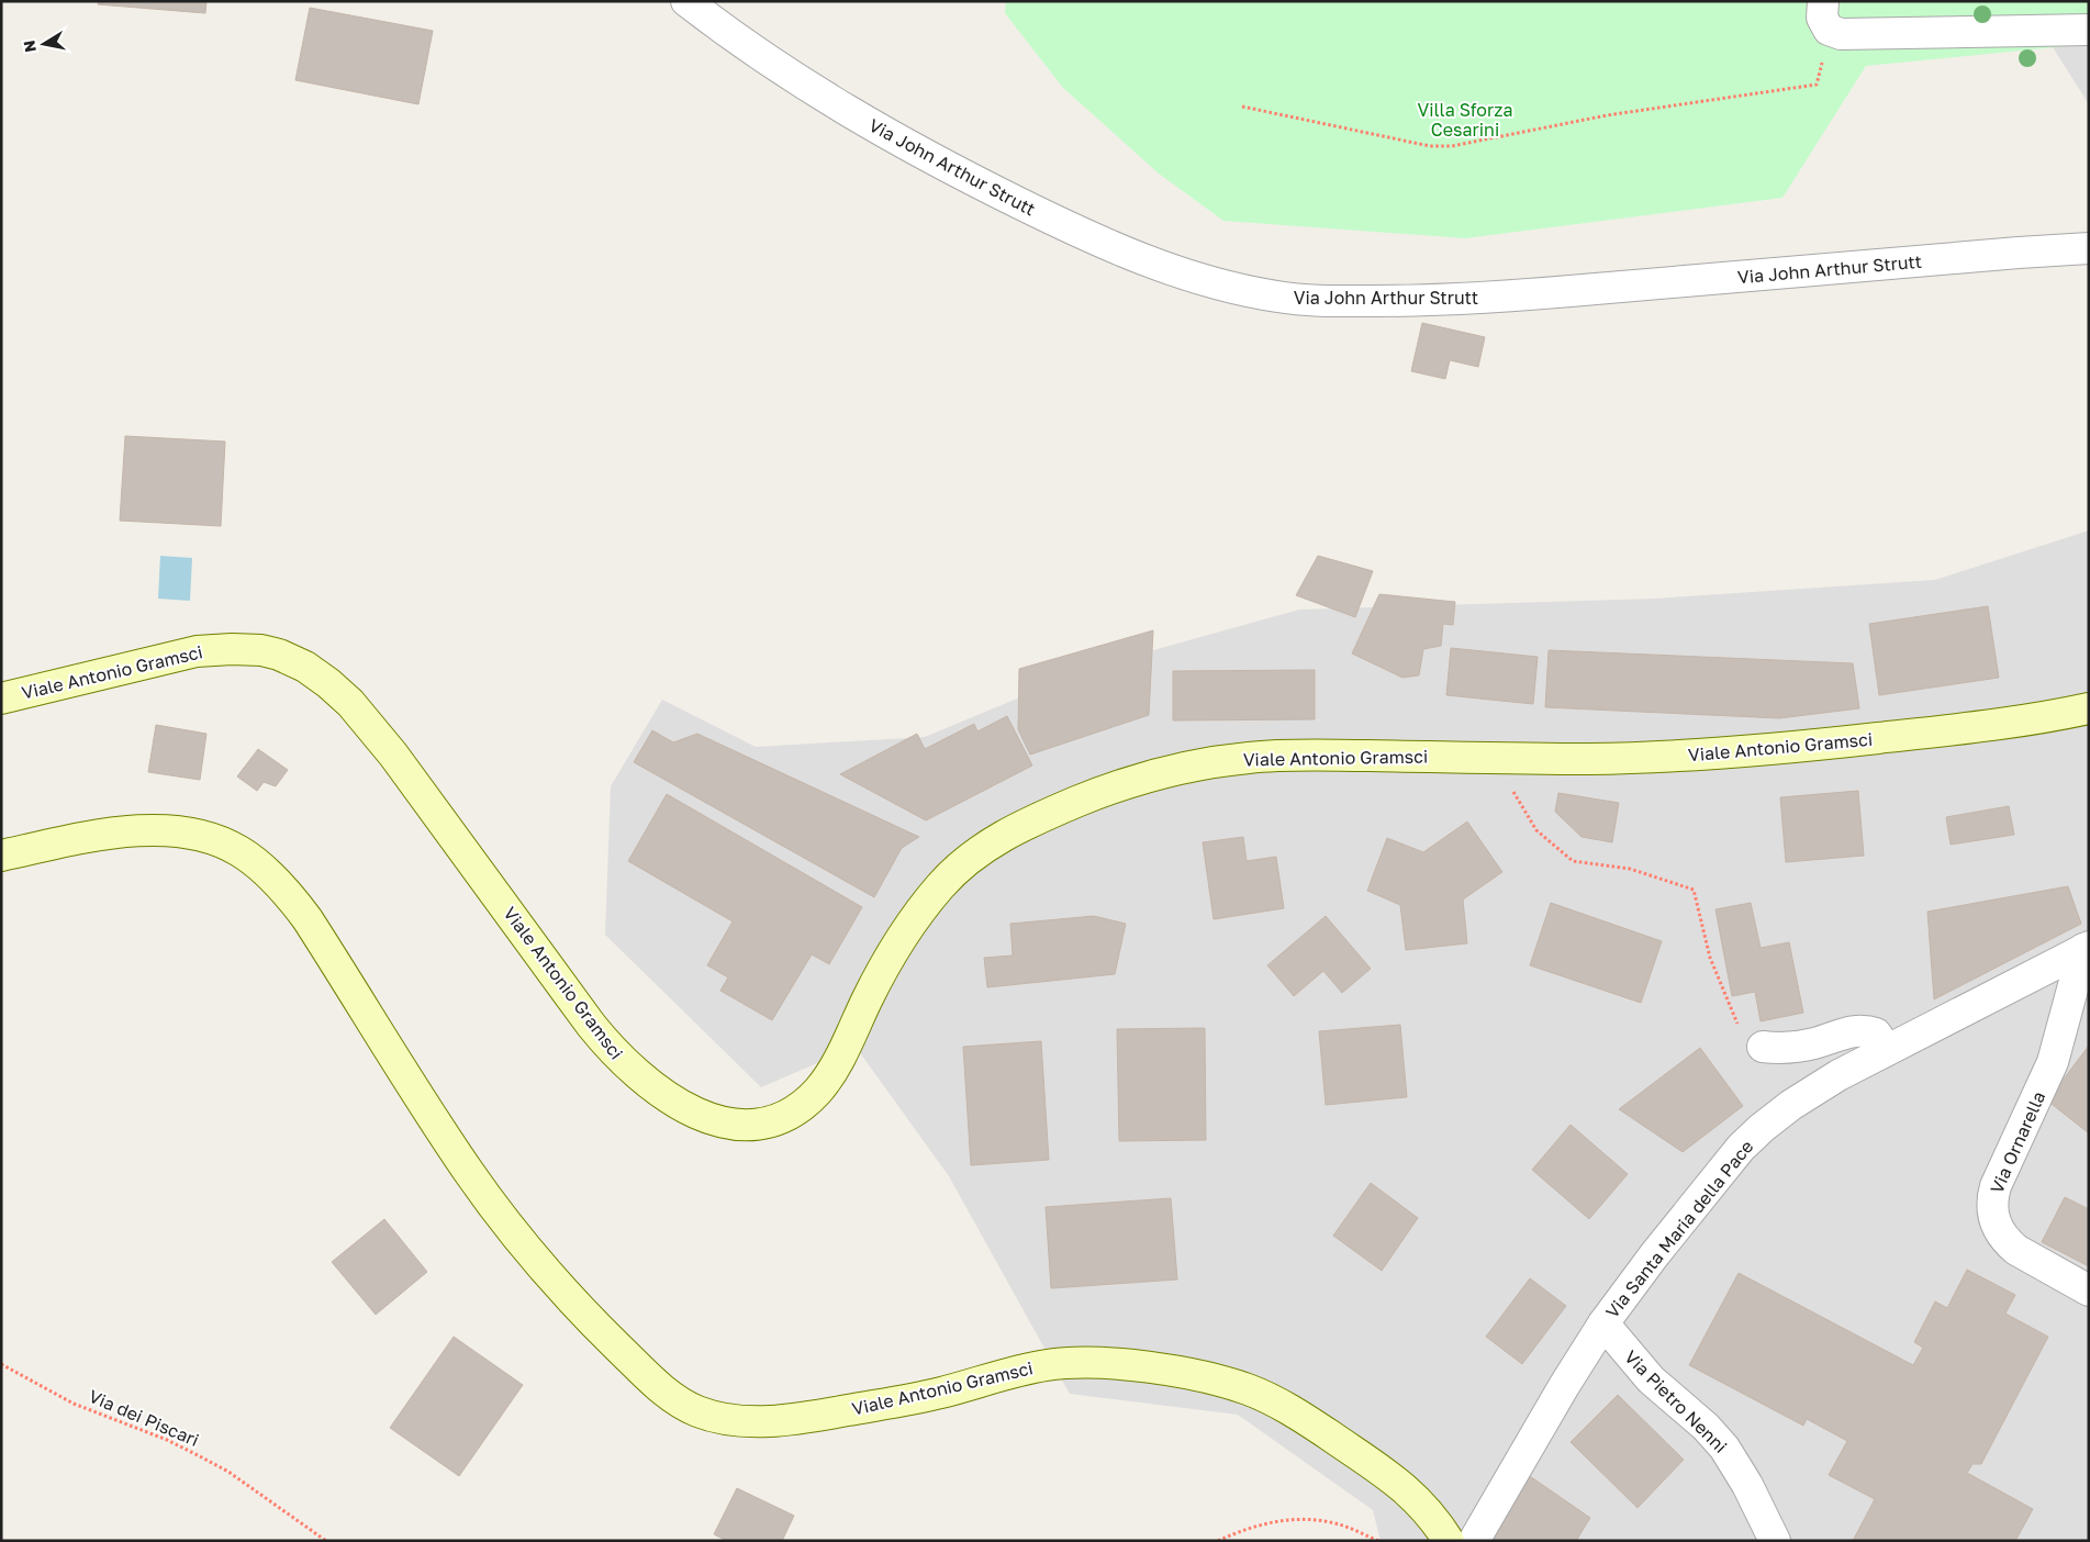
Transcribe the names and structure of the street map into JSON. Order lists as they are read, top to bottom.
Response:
{
  "streets": {
    "street": [
      "Via John Arthur Strutt",
      "Viale Antonio Gramsci",
      "Via Ornarella",
      "Via Santa Maria della Pace",
      "Via Pietro Nenni"
    ],
    "path": ["Via dei Piscari"]
  },
  "crossings": [
    ["Via Ornarella", "Via Santa Maria della Pace"],
    ["Via Santa Maria della Pace", "Via Pietro Nenni"]
  ],
  "parks": ["Villa Sforza Cesarini"],
  "north": "left"
}
